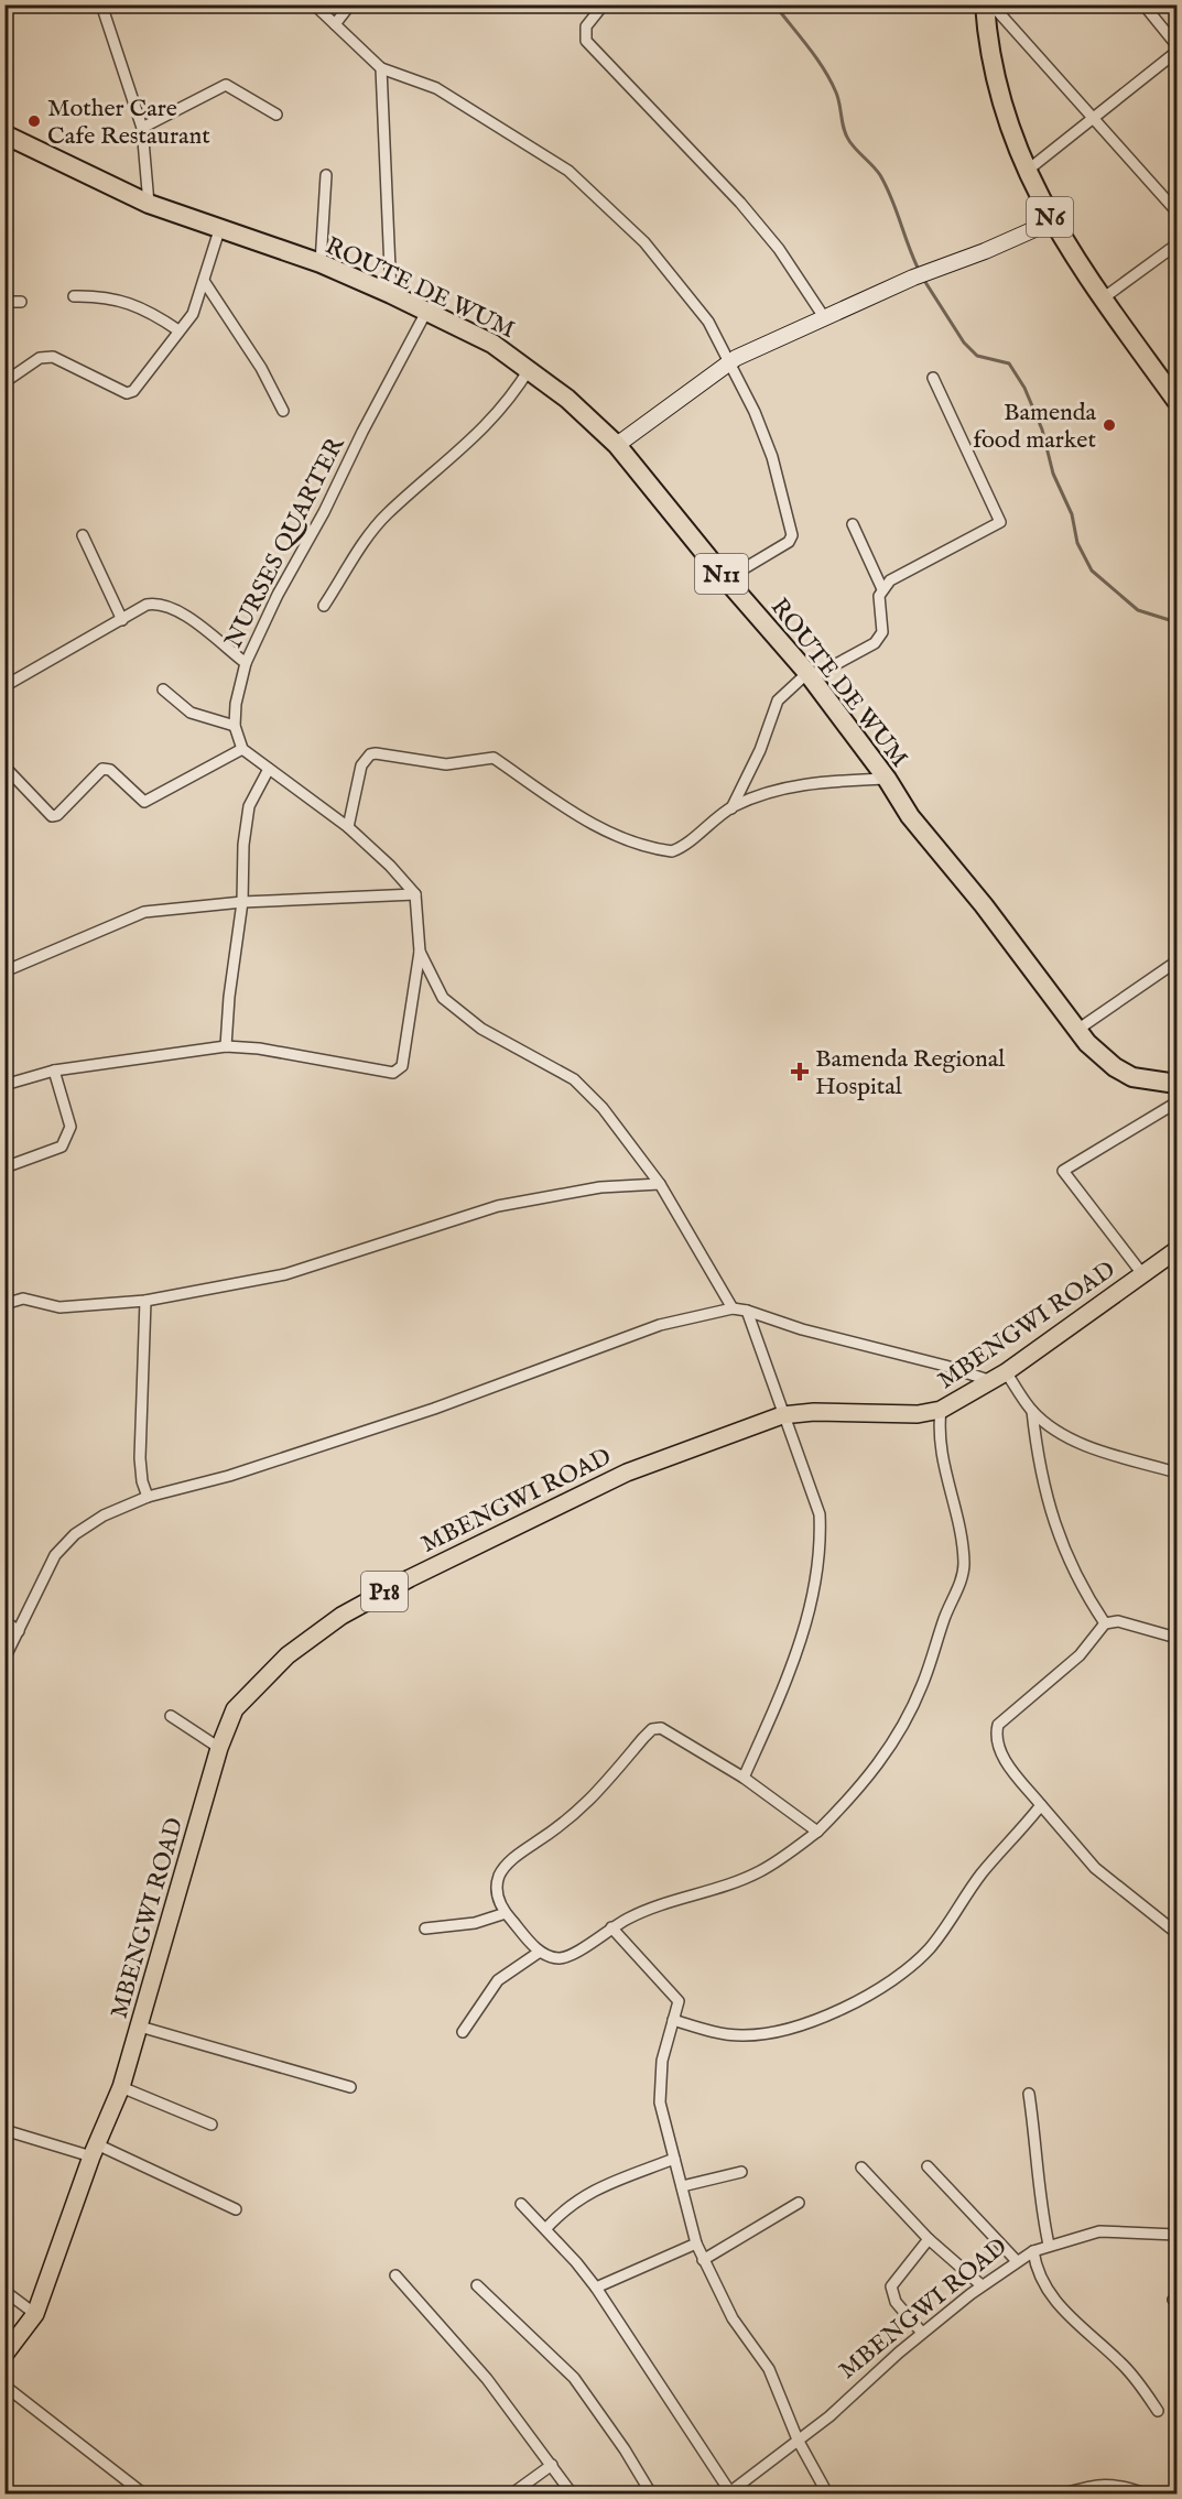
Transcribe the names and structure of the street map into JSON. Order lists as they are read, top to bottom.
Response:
{
  "streets": {
    "highway": ["N6", "ROUTE DE WUM", "N11"],
    "main road": ["MBENGWI ROAD", "P18"],
    "street": ["NURSES QUARTER"]
  },
  "crossings": [
    ["ROUTE DE WUM", "NURSES QUARTER"],
    ["ROUTE DE WUM", "N11"]
  ],
  "places": {
    "other": ["Mother Care Cafe Restaurant", "Bamenda food market"],
    "health": ["Bamenda Regional Hospital"]
  }
}
